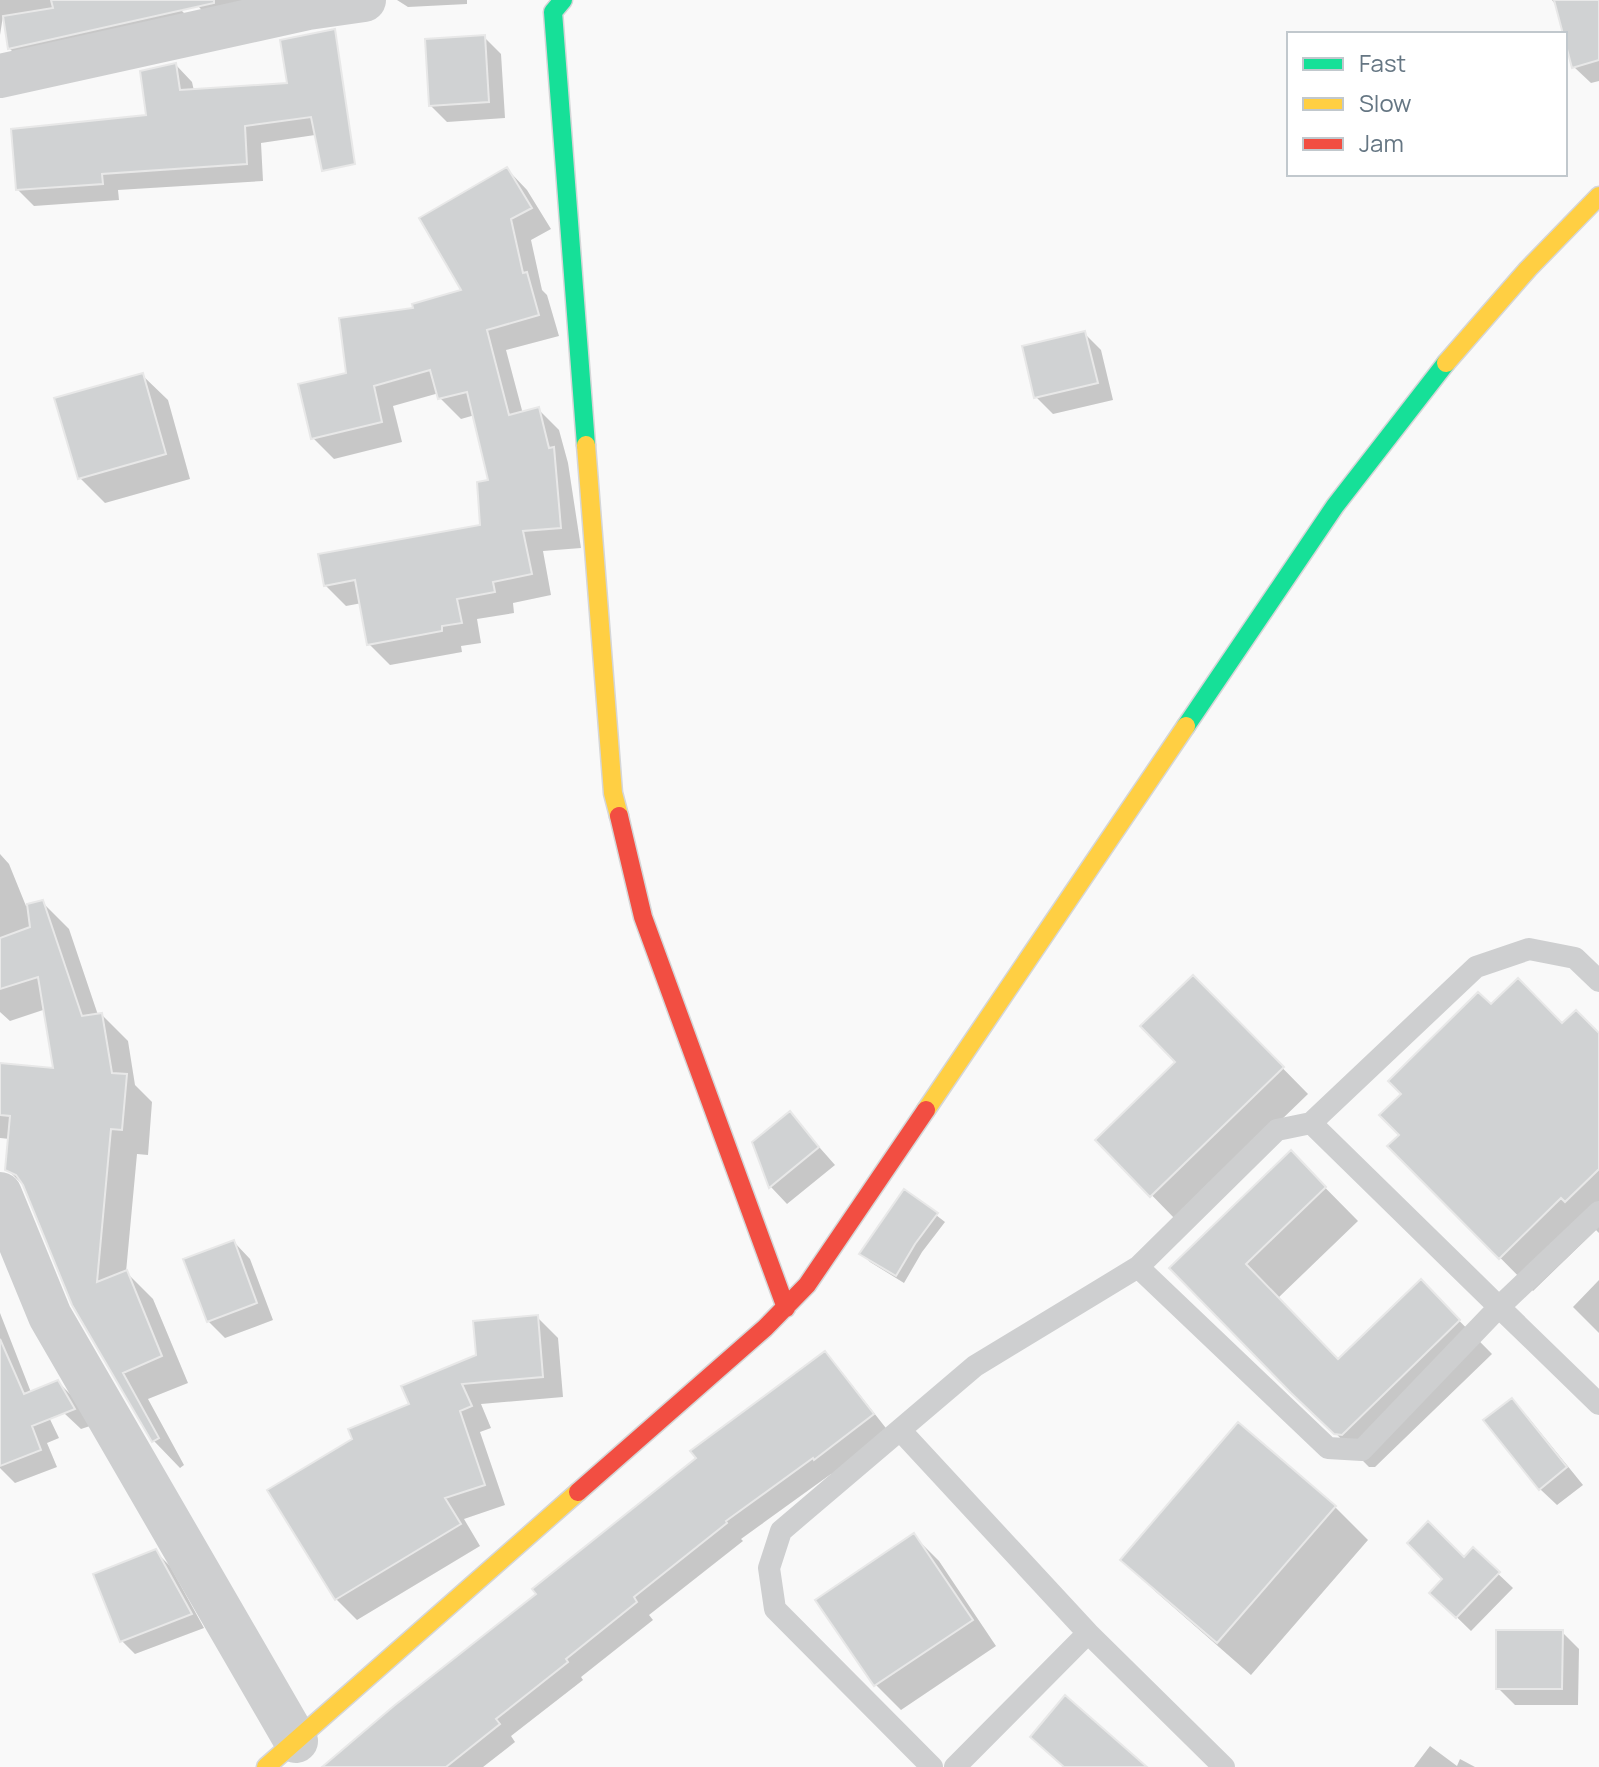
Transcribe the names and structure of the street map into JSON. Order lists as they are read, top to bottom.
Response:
{
  "legend": ["Fast", "Slow", "Jam"]
}
